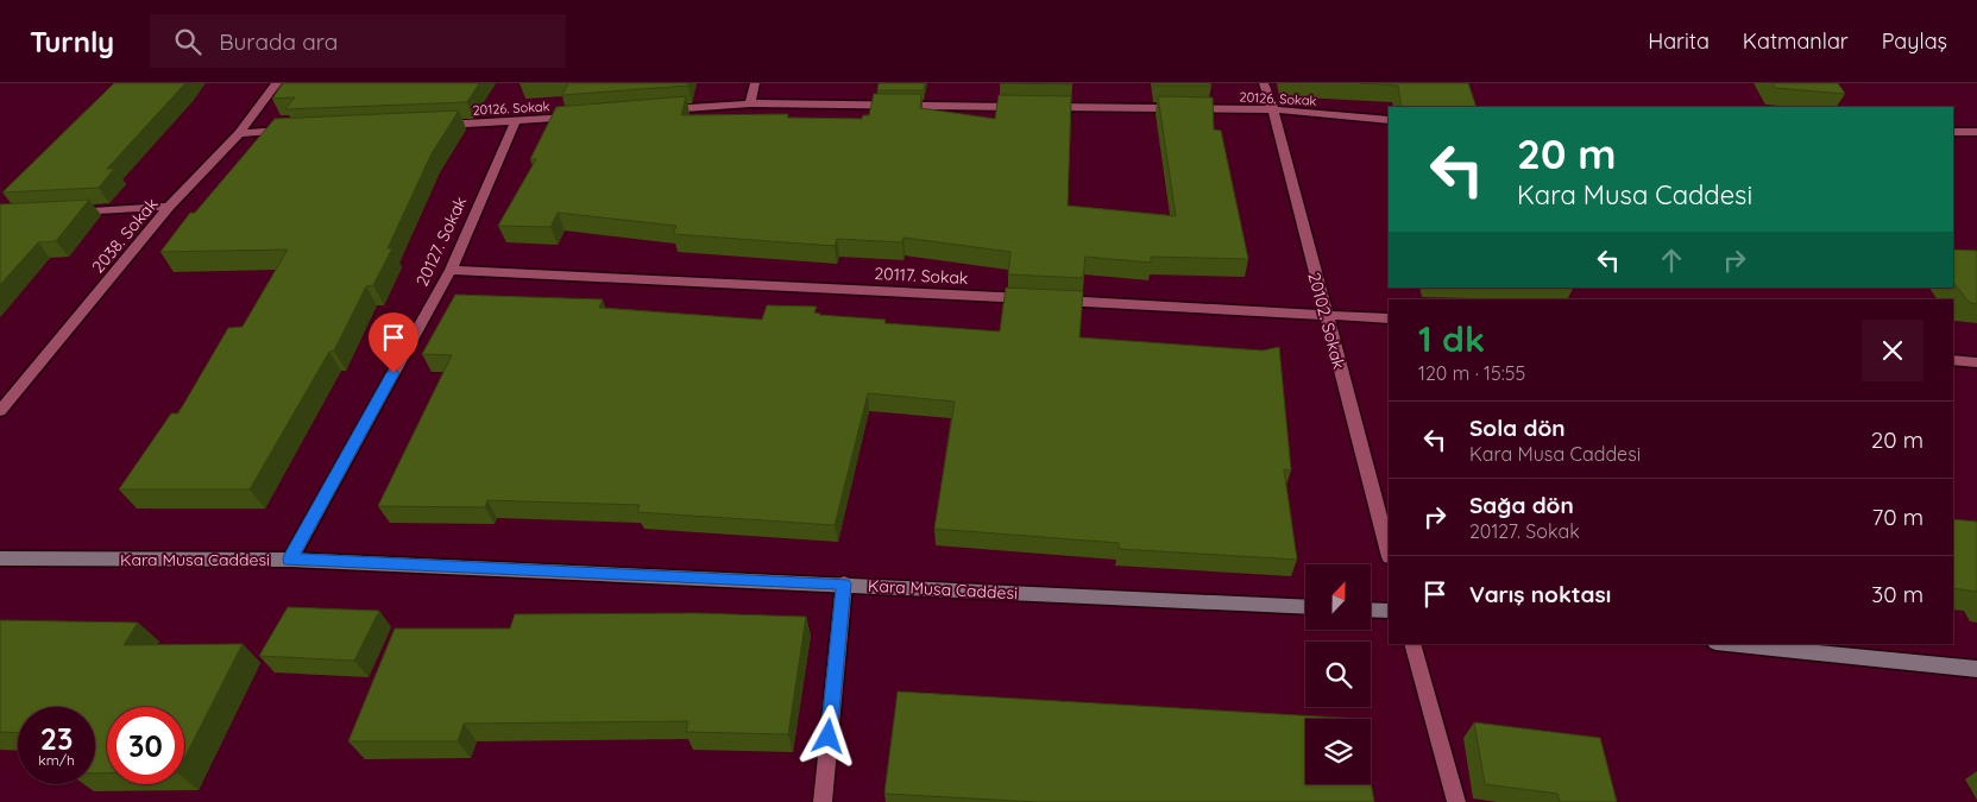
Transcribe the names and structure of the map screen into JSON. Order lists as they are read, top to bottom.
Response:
{
  "streets": {
    "street": [
      "20126. Sokak",
      "2038. Sokak",
      "20127. Sokak",
      "20117. Sokak",
      "20102. Sokak",
      "Kara Musa Caddesi"
    ]
  },
  "crossings": [
    ["20126. Sokak", "20127. Sokak"],
    ["20126. Sokak", "20102. Sokak"],
    ["20127. Sokak", "20117. Sokak"],
    ["20127. Sokak", "Kara Musa Caddesi"],
    ["20117. Sokak", "20102. Sokak"]
  ],
  "north": "top",
  "page": {
    "header": "Turnly",
    "search": "Burada ara",
    "nav": ["Harita", "Katmanlar", "Paylaş"],
    "turn": ["20 m", "Kara Musa Caddesi"],
    "heading": ["1 dk", "120 m · 15:55"],
    "list": [
      {
        "name": "Sola dön",
        "note": "Kara Musa Caddesi",
        "value": "20 m"
      },
      {
        "name": "Sağa dön",
        "note": "20127. Sokak",
        "value": "70 m"
      },
      {
        "name": "Varış noktası",
        "value": "30 m"
      }
    ],
    "speed": "23 km/h",
    "limit": "30"
  }
}
